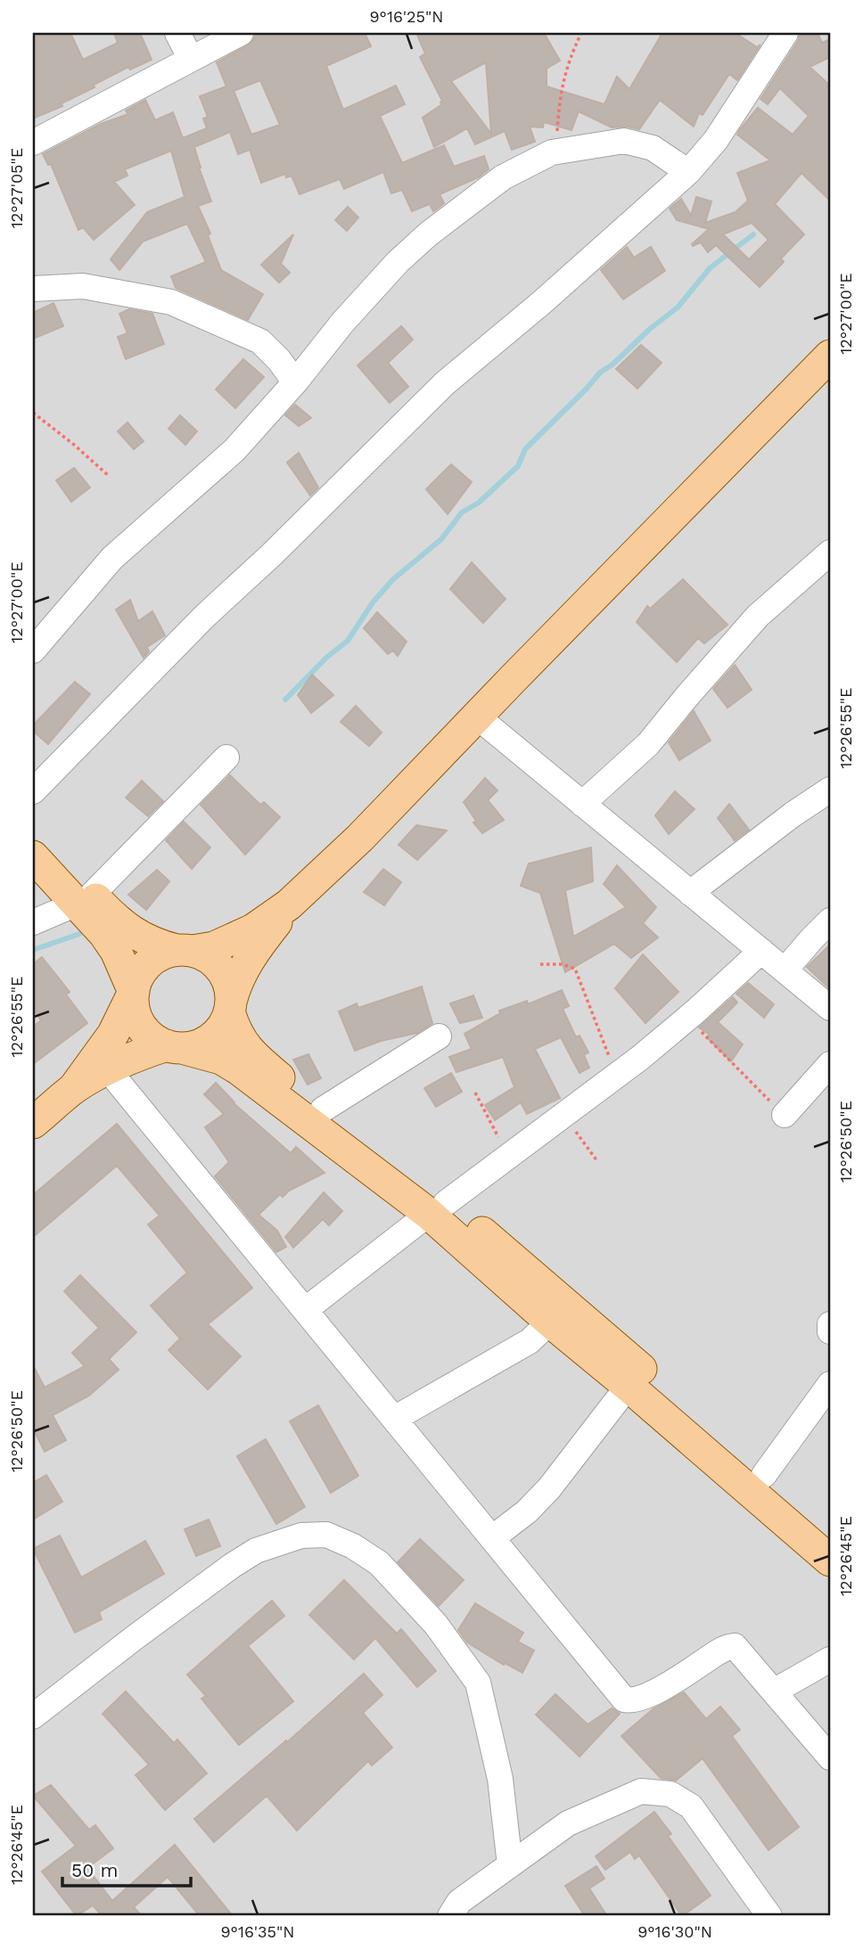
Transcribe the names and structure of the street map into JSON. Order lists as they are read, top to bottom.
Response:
{
  "scale_bar": "50 m",
  "coordinates": [
    "9°16'25\"N",
    "12°27'05\"E",
    "12°27'00\"E",
    "12°26'55\"E",
    "12°26'50\"E",
    "12°26'45\"E",
    "9°16'35\"N",
    "9°16'30\"N"
  ]
}
